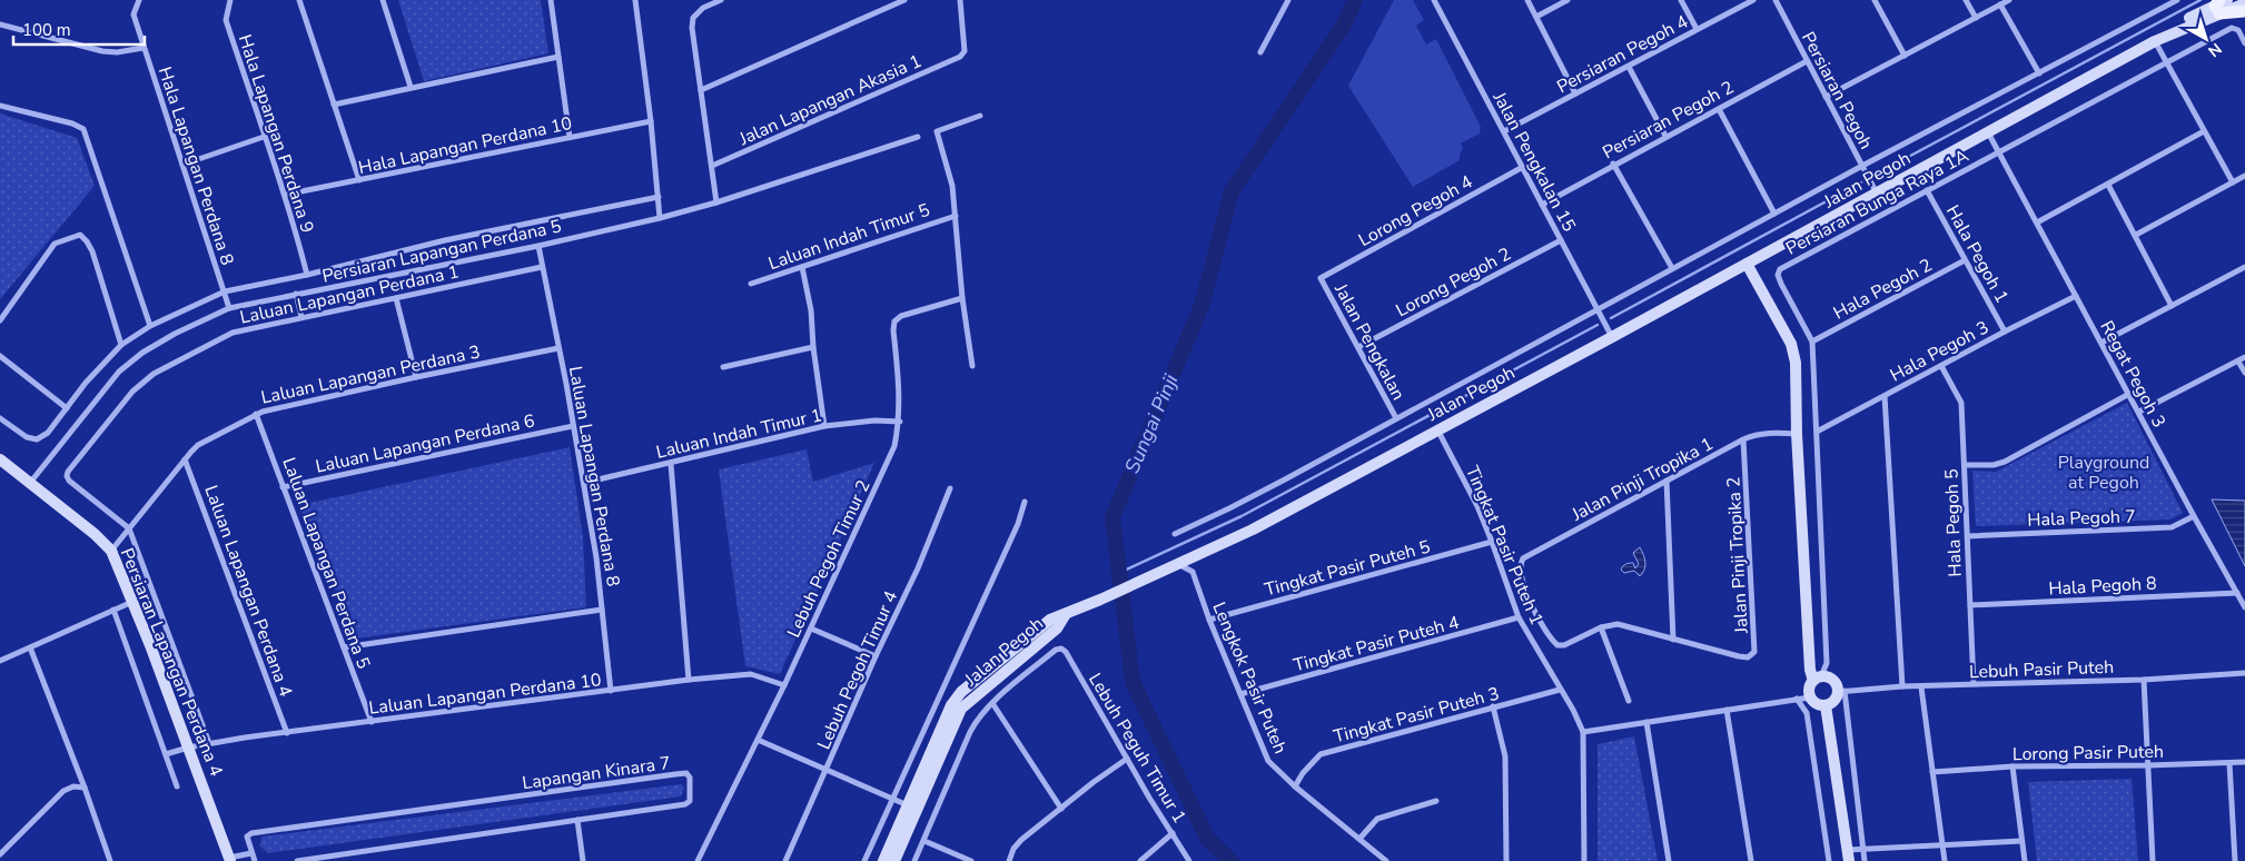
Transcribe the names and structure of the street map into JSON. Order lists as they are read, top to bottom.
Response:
{
  "streets": {
    "street": [
      "Persiaran Pegoh 4",
      "Persiaran Pegoh",
      "Jalan Lapangan Akasia 1",
      "Persiaran Pegoh 2",
      "Hala Lapangan Perdana 9",
      "Hala Lapangan Perdana 10",
      "Jalan Pengkalan 15",
      "Hala Lapangan Perdana 8",
      "Jalan Pegoh",
      "Persiaran Bunga Raya 1A",
      "Lorong Pegoh 4",
      "Laluan Indah Timur 5",
      "Persiaran Lapangan Perdana 5",
      "Hala Pegoh 1",
      "Lorong Pegoh 2",
      "Hala Pegoh 2",
      "Laluan Lapangan Perdana 1",
      "Jalan Pengkalan",
      "Hala Pegoh 3",
      "Laluan Lapangan Perdana 3",
      "Regat Pegoh 3",
      "Laluan Indah Timur 1",
      "Laluan Lapangan Perdana 6",
      "Laluan Lapangan Perdana 8",
      "Jalan Pinji Tropika 1",
      "Hala Pegoh 7",
      "Hala Pegoh 5",
      "Tingkat Pasir Puteh 1",
      "Jalan Pinji Tropika 2",
      "Lebuh Pegoh Timur 2",
      "Laluan Lapangan Perdana 5",
      "Tingkat Pasir Puteh 5",
      "Hala Pegoh 8",
      "Laluan Lapangan Perdana 4",
      "Tingkat Pasir Puteh 4",
      "Persiaran Lapangan Perdana 4",
      "Lebuh Pasir Puteh",
      "Lebuh Pegoh Timur 4",
      "Lengkok Pasir Puteh",
      "Laluan Lapangan Perdana 10",
      "Tingkat Pasir Puteh 3",
      "Lebuh Peguh Timur 1",
      "Lorong Pasir Puteh",
      "Lapangan Kinara 7"
    ]
  },
  "crossings": [
    ["Persiaran Pegoh 4", "Jalan Pengkalan 15"],
    ["Persiaran Pegoh", "Persiaran Pegoh 2"],
    ["Persiaran Pegoh", "Jalan Pegoh"],
    ["Persiaran Pegoh 2", "Jalan Pengkalan 15"],
    ["Hala Lapangan Perdana 9", "Hala Lapangan Perdana 10"],
    ["Jalan Pengkalan 15", "Jalan Pegoh"],
    ["Jalan Pengkalan 15", "Lorong Pegoh 4"],
    ["Jalan Pengkalan 15", "Lorong Pegoh 2"],
    ["Hala Lapangan Perdana 8", "Persiaran Lapangan Perdana 5"],
    ["Jalan Pegoh", "Jalan Pengkalan"],
    ["Jalan Pegoh", "Regat Pegoh 3"],
    ["Jalan Pegoh", "Tingkat Pasir Puteh 1"],
    ["Persiaran Bunga Raya 1A", "Hala Pegoh 1"],
    ["Persiaran Bunga Raya 1A", "Hala Pegoh 2"],
    ["Persiaran Bunga Raya 1A", "Hala Pegoh 3"],
    ["Persiaran Bunga Raya 1A", "Regat Pegoh 3"],
    ["Persiaran Bunga Raya 1A", "Lebuh Pasir Puteh"],
    ["Lorong Pegoh 4", "Jalan Pengkalan"],
    ["Persiaran Lapangan Perdana 5", "Laluan Lapangan Perdana 8"],
    ["Persiaran Lapangan Perdana 5", "Persiaran Lapangan Perdana 4"],
    ["Hala Pegoh 1", "Hala Pegoh 2"],
    ["Hala Pegoh 1", "Hala Pegoh 3"],
    ["Lorong Pegoh 2", "Jalan Pengkalan"],
    ["Laluan Lapangan Perdana 1", "Laluan Lapangan Perdana 3"],
    ["Laluan Lapangan Perdana 1", "Laluan Lapangan Perdana 8"],
    ["Hala Pegoh 3", "Regat Pegoh 3"],
    ["Hala Pegoh 3", "Hala Pegoh 5"],
    ["Laluan Lapangan Perdana 3", "Laluan Lapangan Perdana 8"],
    ["Laluan Lapangan Perdana 3", "Laluan Lapangan Perdana 5"],
    ["Laluan Lapangan Perdana 3", "Laluan Lapangan Perdana 4"],
    ["Laluan Lapangan Perdana 3", "Persiaran Lapangan Perdana 4"],
    ["Regat Pegoh 3", "Hala Pegoh 7"],
    ["Regat Pegoh 3", "Hala Pegoh 8"],
    ["Laluan Indah Timur 1", "Laluan Lapangan Perdana 8"],
    ["Laluan Indah Timur 1", "Lebuh Pegoh Timur 2"],
    ["Laluan Lapangan Perdana 6", "Laluan Lapangan Perdana 8"],
    ["Laluan Lapangan Perdana 6", "Laluan Lapangan Perdana 5"],
    ["Laluan Lapangan Perdana 8", "Laluan Lapangan Perdana 10"],
    ["Jalan Pinji Tropika 1", "Jalan Pinji Tropika 2"],
    ["Hala Pegoh 7", "Hala Pegoh 5"],
    ["Hala Pegoh 5", "Hala Pegoh 8"],
    ["Hala Pegoh 5", "Lebuh Pasir Puteh"],
    ["Tingkat Pasir Puteh 1", "Tingkat Pasir Puteh 5"],
    ["Tingkat Pasir Puteh 1", "Tingkat Pasir Puteh 4"],
    ["Tingkat Pasir Puteh 1", "Tingkat Pasir Puteh 3"],
    ["Lebuh Pegoh Timur 2", "Laluan Lapangan Perdana 10"],
    ["Laluan Lapangan Perdana 5", "Laluan Lapangan Perdana 10"],
    ["Tingkat Pasir Puteh 5", "Lengkok Pasir Puteh"],
    ["Laluan Lapangan Perdana 4", "Laluan Lapangan Perdana 10"],
    ["Tingkat Pasir Puteh 4", "Lengkok Pasir Puteh"],
    ["Persiaran Lapangan Perdana 4", "Laluan Lapangan Perdana 10"],
    ["Lengkok Pasir Puteh", "Tingkat Pasir Puteh 3"]
  ],
  "water": ["Sungai Pinji"],
  "parks": ["Playground at Pegoh"],
  "scale_bar": "100 m",
  "north": "bottom right"
}
